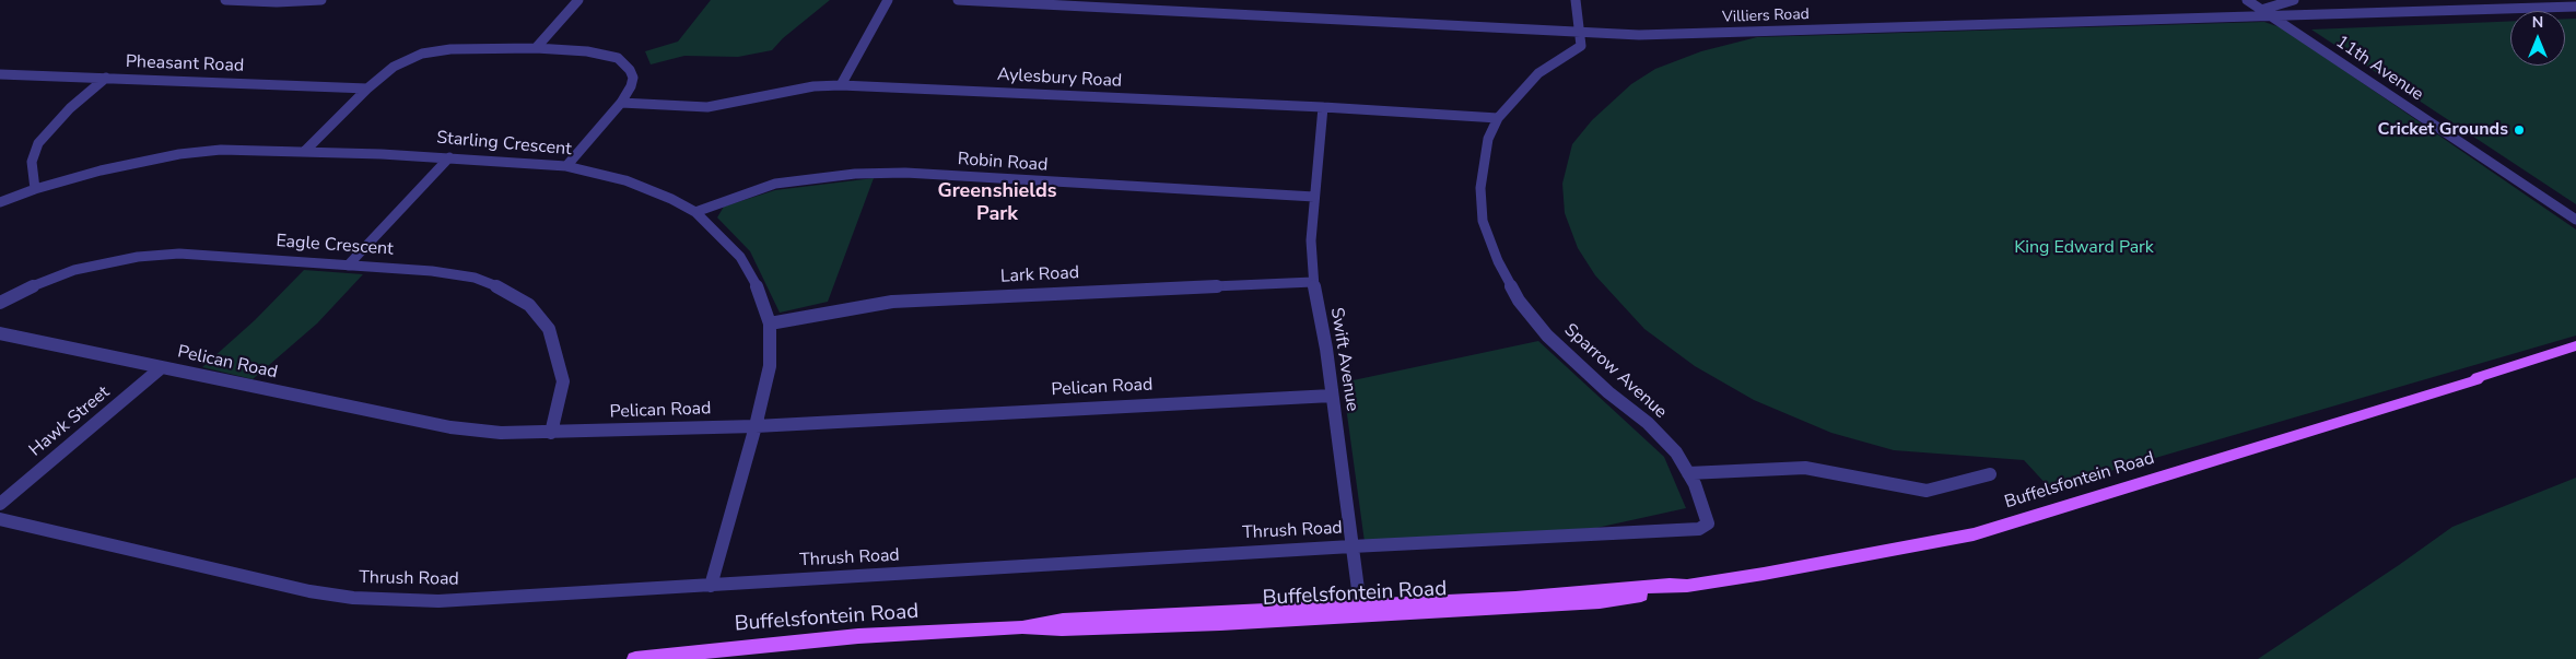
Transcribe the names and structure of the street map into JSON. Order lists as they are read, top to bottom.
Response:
{
  "streets": {
    "main road": ["Buffelsfontein Road"],
    "street": [
      "Villiers Road",
      "Pheasant Road",
      "11th Avenue",
      "Aylesbury Road",
      "Starling Crescent",
      "Robin Road",
      "Eagle Crescent",
      "Lark Road",
      "Swift Avenue",
      "Pelican Road",
      "Sparrow Avenue",
      "Hawk Street",
      "Thrush Road"
    ]
  },
  "crossings": [
    ["Villiers Road", "11th Avenue"],
    ["Villiers Road", "Sparrow Avenue"],
    ["Aylesbury Road", "Swift Avenue"],
    ["Aylesbury Road", "Sparrow Avenue"],
    ["Starling Crescent", "Robin Road"],
    ["Starling Crescent", "Lark Road"],
    ["Starling Crescent", "Pelican Road"],
    ["Starling Crescent", "Thrush Road"],
    ["Robin Road", "Swift Avenue"],
    ["Eagle Crescent", "Pelican Road"],
    ["Lark Road", "Swift Avenue"],
    ["Swift Avenue", "Pelican Road"],
    ["Swift Avenue", "Buffelsfontein Road"],
    ["Swift Avenue", "Thrush Road"],
    ["Pelican Road", "Hawk Street"],
    ["Sparrow Avenue", "Thrush Road"]
  ],
  "districts": ["Greenshields Park"],
  "parks": ["King Edward Park"],
  "places": ["Cricket Grounds"],
  "north": "top"
}
